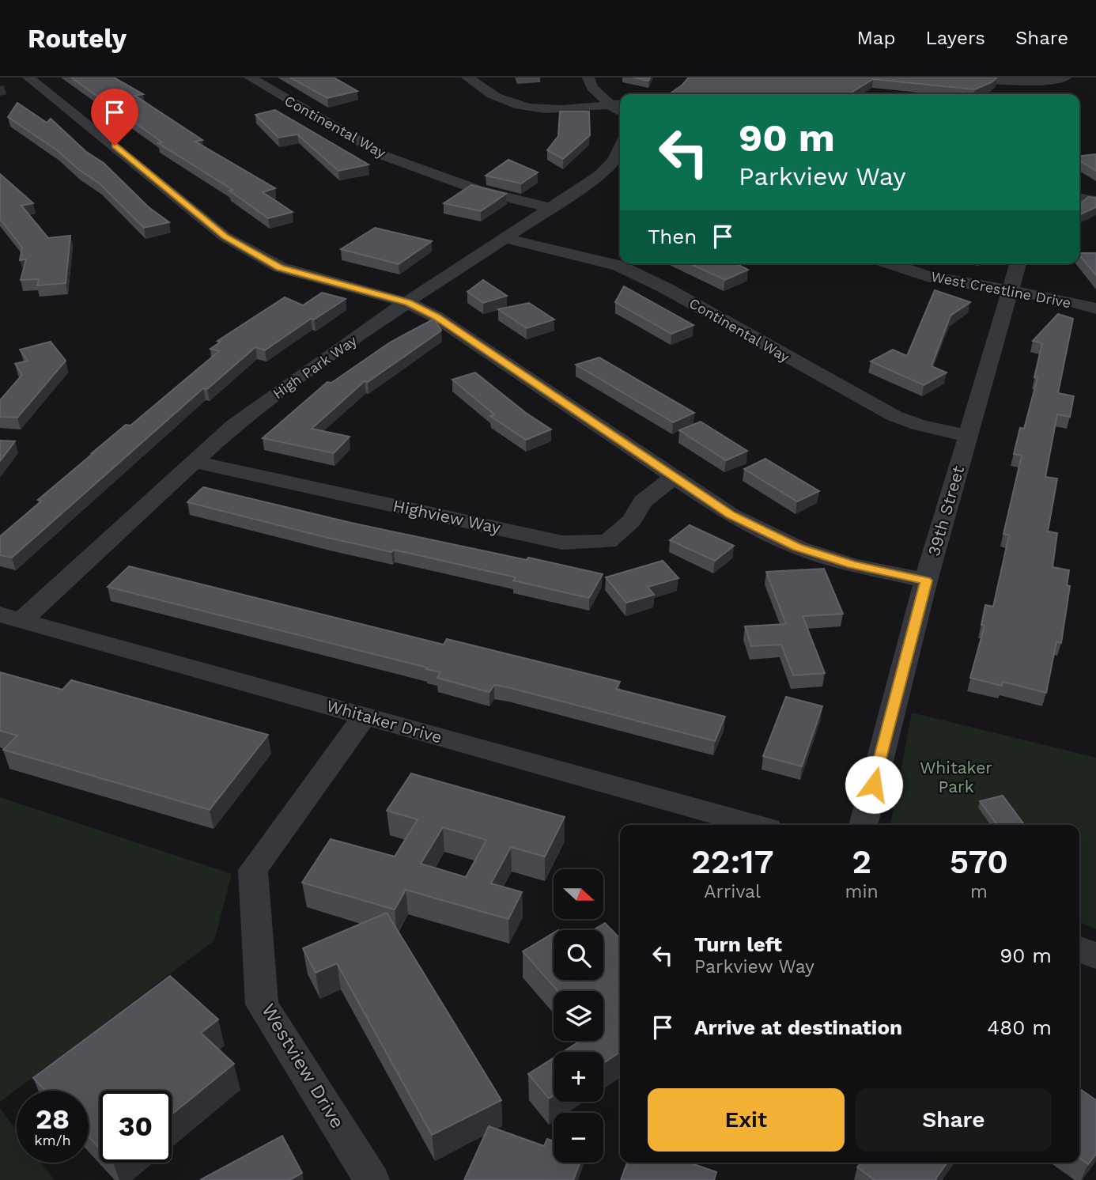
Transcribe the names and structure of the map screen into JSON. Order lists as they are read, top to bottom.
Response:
{
  "streets": {
    "street": [
      "Continental Way",
      "West Crestline Drive",
      "High Park Way",
      "39th Street",
      "Highview Way",
      "Whitaker Drive",
      "Westview Drive"
    ]
  },
  "crossings": [
    ["Continental Way", "High Park Way"],
    ["Continental Way", "39th Street"],
    ["West Crestline Drive", "39th Street"],
    ["High Park Way", "Highview Way"],
    ["High Park Way", "Whitaker Drive"],
    ["Whitaker Drive", "Westview Drive"]
  ],
  "parks": ["Whitaker Park"],
  "north": "right",
  "page": {
    "header": "Routely",
    "nav": ["Map", "Layers", "Share"],
    "turn": ["90 m", "Parkview Way"],
    "then": "Then",
    "eta": [
      "22:17",
      "Arrival",
      "2",
      "min",
      "570",
      "m"
    ],
    "map_buttons": ["+", "−"],
    "list": [
      {
        "name": "Turn left",
        "note": "Parkview Way",
        "value": "90 m"
      },
      {
        "name": "Arrive at destination",
        "value": "480 m"
      }
    ],
    "buttons": ["Exit", "Share"],
    "speed": "28 km/h",
    "limit": "30"
  }
}
